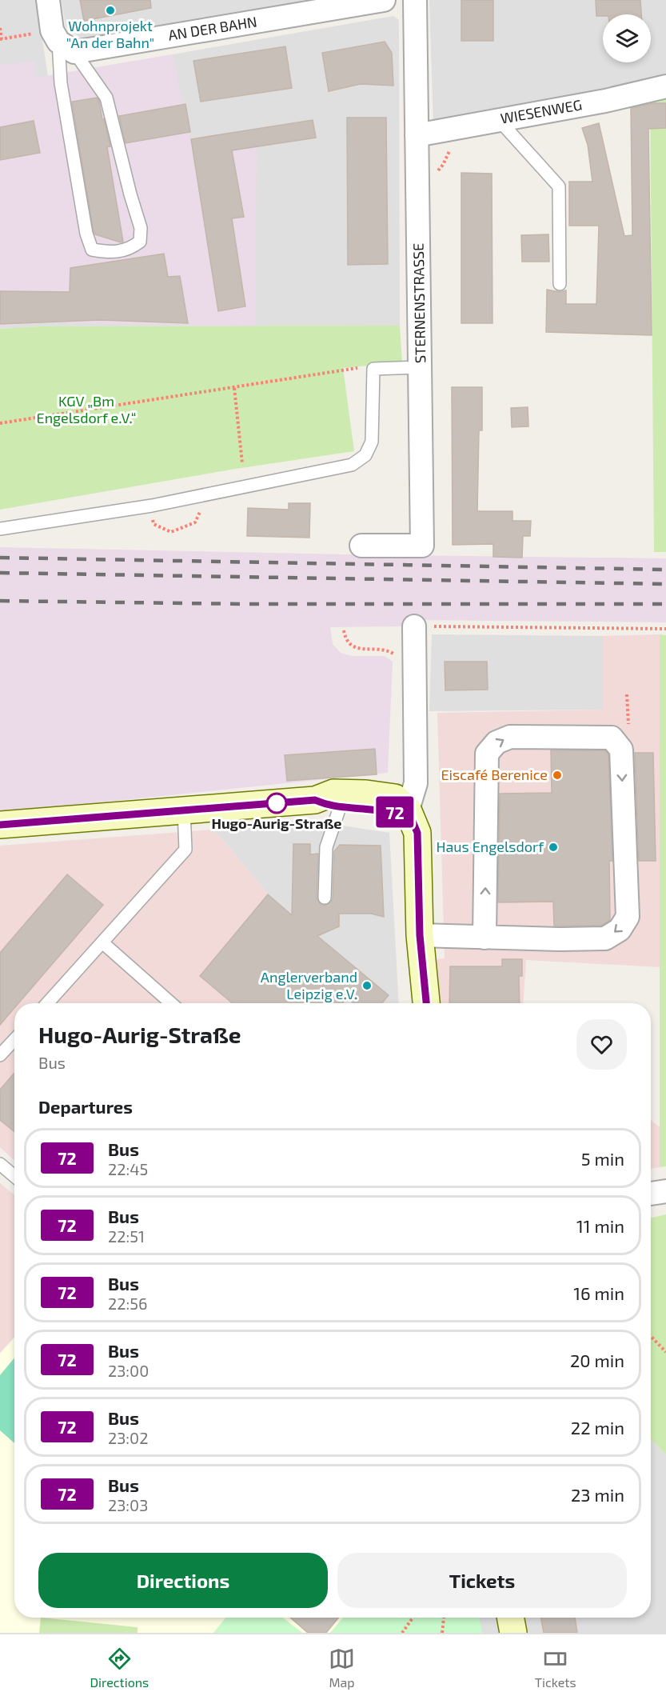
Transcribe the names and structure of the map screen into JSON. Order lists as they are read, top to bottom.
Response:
{
  "streets": {
    "street": ["AN DER BAHN", "WIESENWEG", "STERNENSTRASSE"]
  },
  "crossings": [
    ["WIESENWEG", "STERNENSTRASSE"]
  ],
  "parks": ["KGV „Bm Engelsdorf e.V.“"],
  "places": [
    "Wohnprojekt \"An der Bahn\"",
    "Eiscafé Berenice",
    "Hugo-Aurig-Straße",
    "Haus Engelsdorf",
    "Anglerverband Leipzig e.V."
  ],
  "lines": ["bus line 72"],
  "page": {
    "on_map": "72",
    "heading": [
      ["Hugo-Aurig-Straße", "Bus"],
      "Departures"
    ],
    "list": [
      {
        "mark": "72",
        "name": "Bus",
        "note": "22:45",
        "value": "5 min"
      },
      {
        "mark": "72",
        "name": "Bus",
        "note": "22:51",
        "value": "11 min"
      },
      {
        "mark": "72",
        "name": "Bus",
        "note": "22:56",
        "value": "16 min"
      },
      {
        "mark": "72",
        "name": "Bus",
        "note": "23:00",
        "value": "20 min"
      },
      {
        "mark": "72",
        "name": "Bus",
        "note": "23:02",
        "value": "22 min"
      },
      {
        "mark": "72",
        "name": "Bus",
        "note": "23:03",
        "value": "23 min"
      }
    ],
    "buttons": ["Directions", "Tickets"],
    "tabs": ["Directions", "Map", "Tickets"]
  }
}
